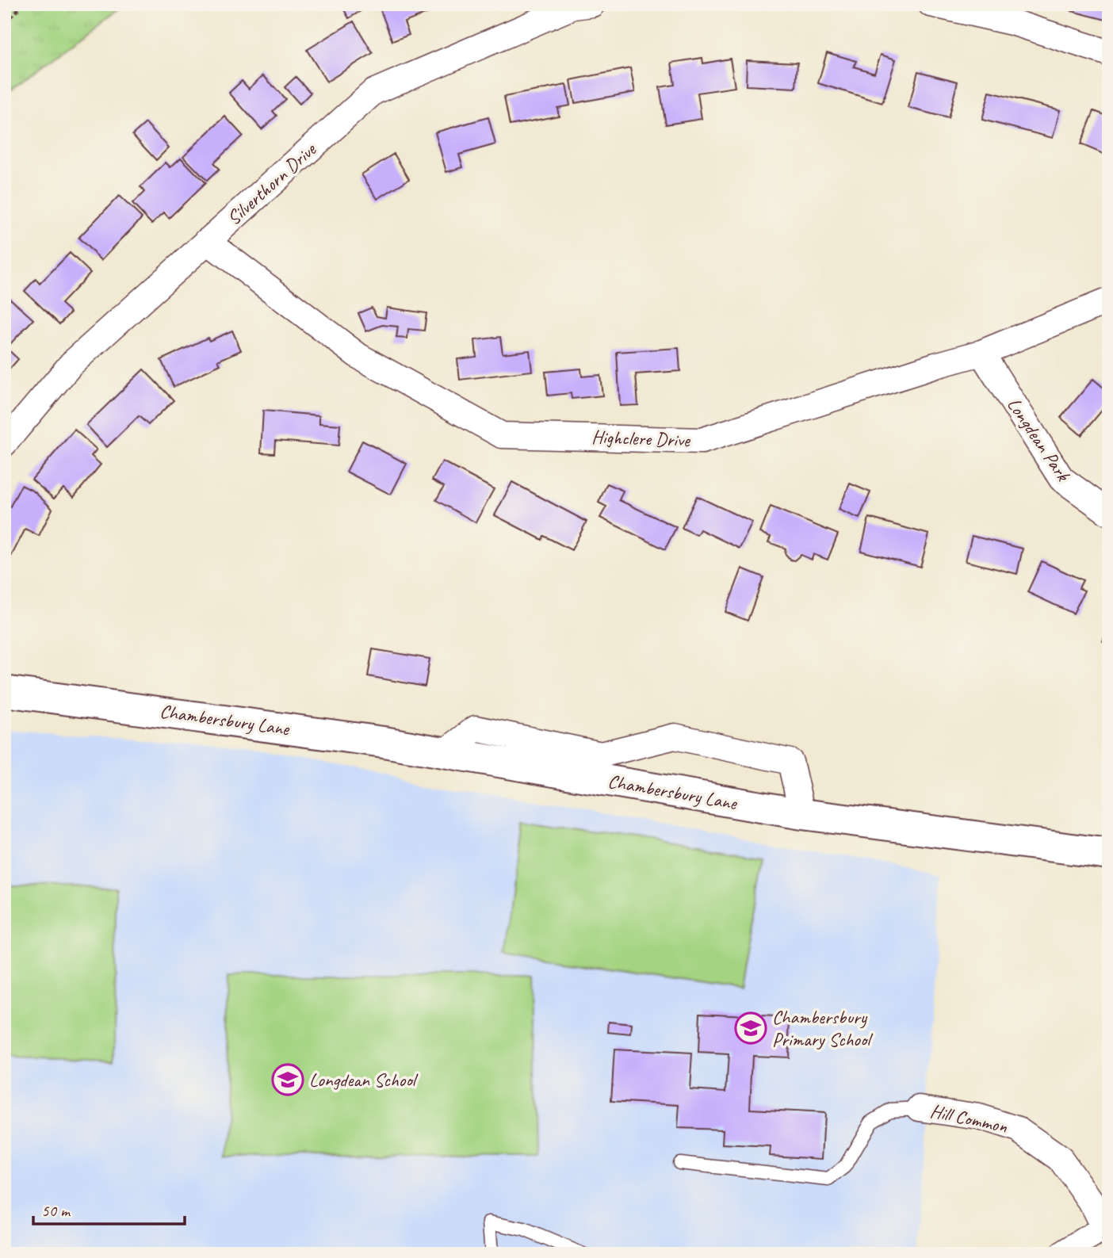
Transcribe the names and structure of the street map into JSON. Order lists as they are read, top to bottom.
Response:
{
  "streets": {
    "street": [
      "Silverthorn Drive",
      "Highclere Drive",
      "Longdean Park",
      "Chambersbury Lane",
      "Hill Common"
    ]
  },
  "crossings": [
    ["Silverthorn Drive", "Highclere Drive"],
    ["Highclere Drive", "Longdean Park"]
  ],
  "places": {
    "school or university": ["Chambersbury Primary School", "Longdean School"]
  },
  "scale_bar": "50 m"
}
